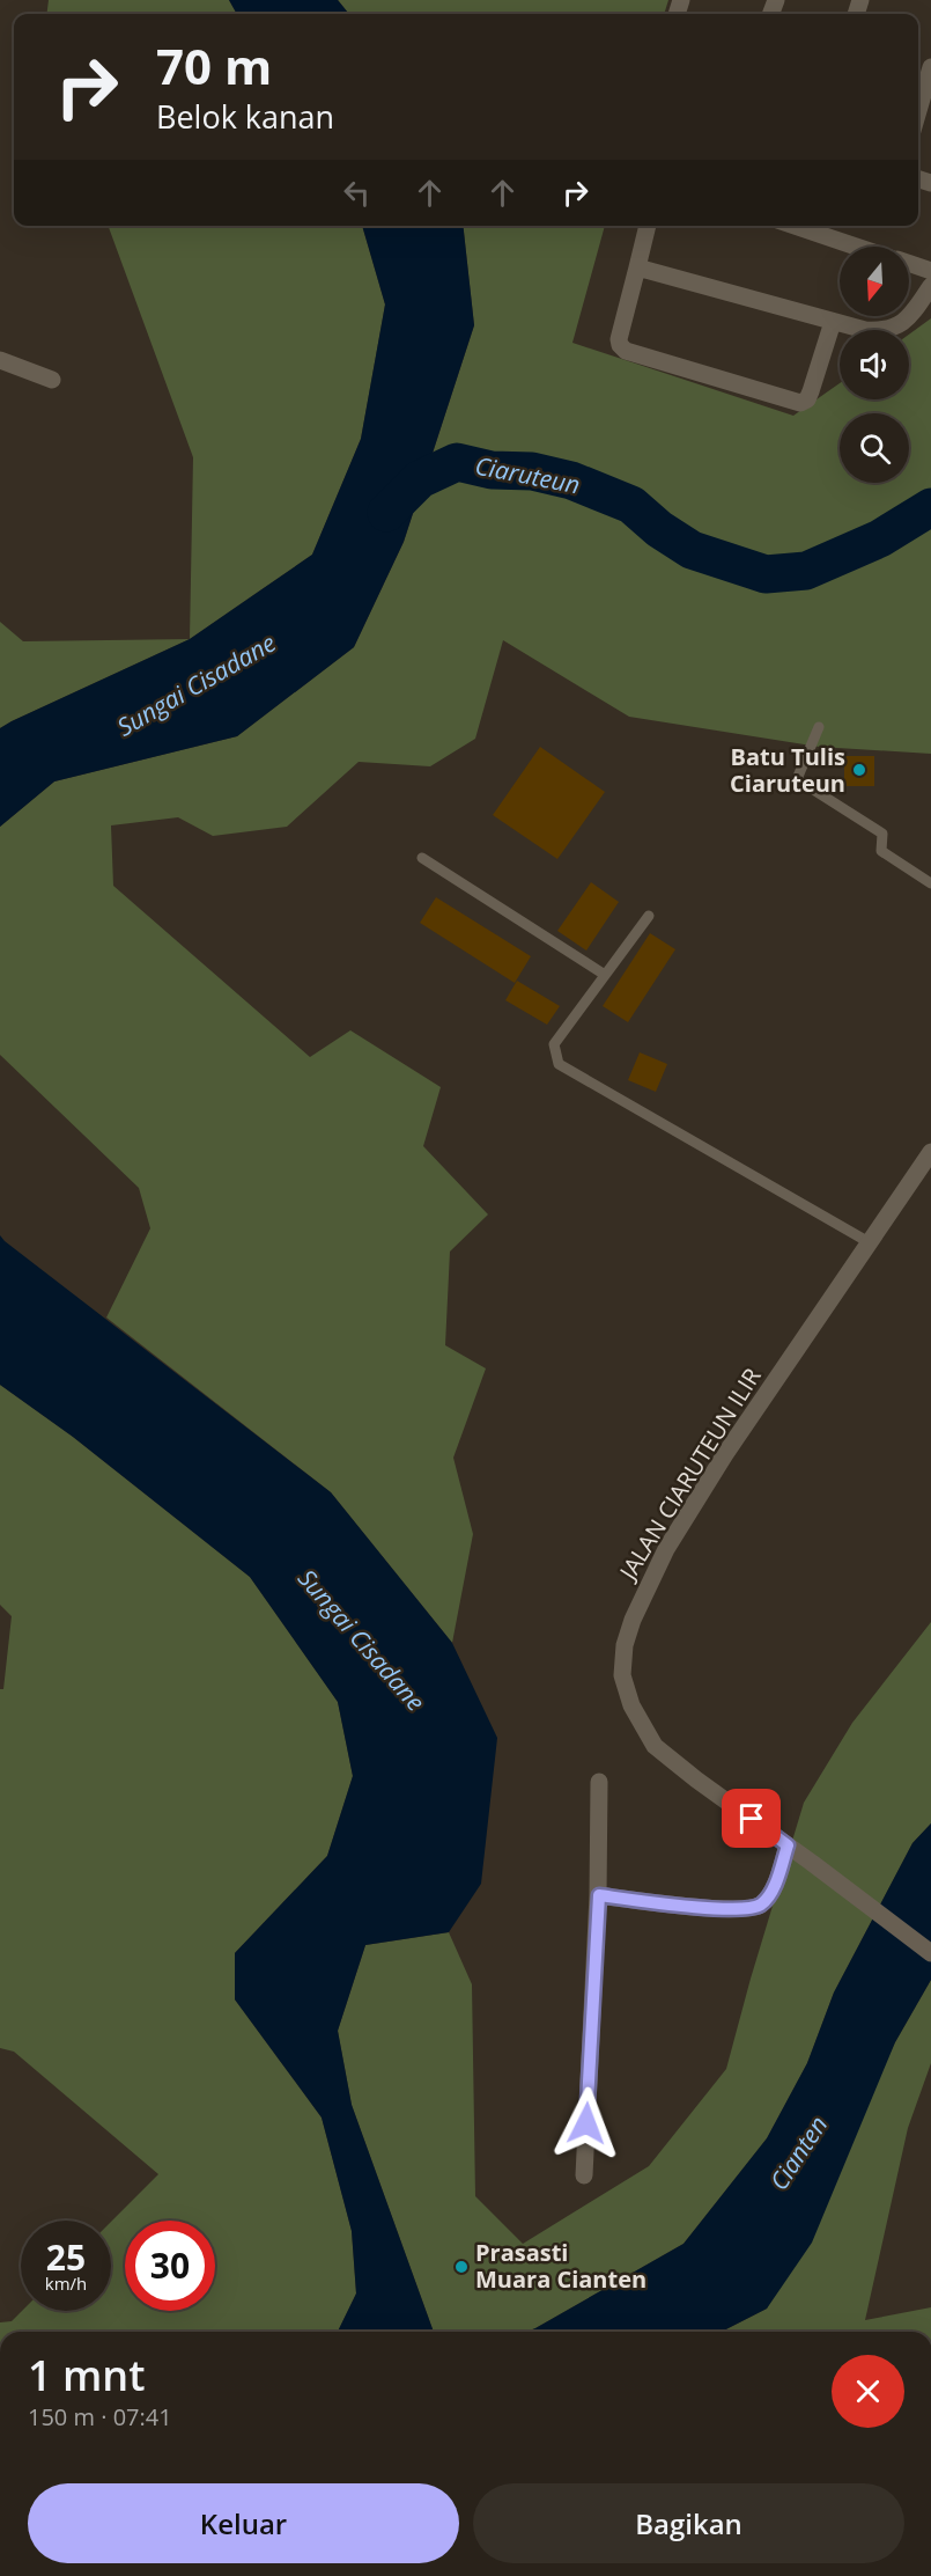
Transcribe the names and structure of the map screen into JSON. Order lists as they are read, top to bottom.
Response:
{
  "streets": {
    "street": ["JALAN CIARUTEUN ILIR"]
  },
  "water": ["Ciaruteun", "Sungai Cisadane", "Cianten"],
  "places": ["Batu Tulis Ciaruteun", "Prasasti Muara Cianten"],
  "north": "bottom",
  "page": {
    "turn": ["70 m", "Belok kanan"],
    "speed": "25 km/h",
    "limit": "30",
    "heading": ["1 mnt", "150 m · 07:41"],
    "buttons": ["Keluar", "Bagikan"]
  }
}
